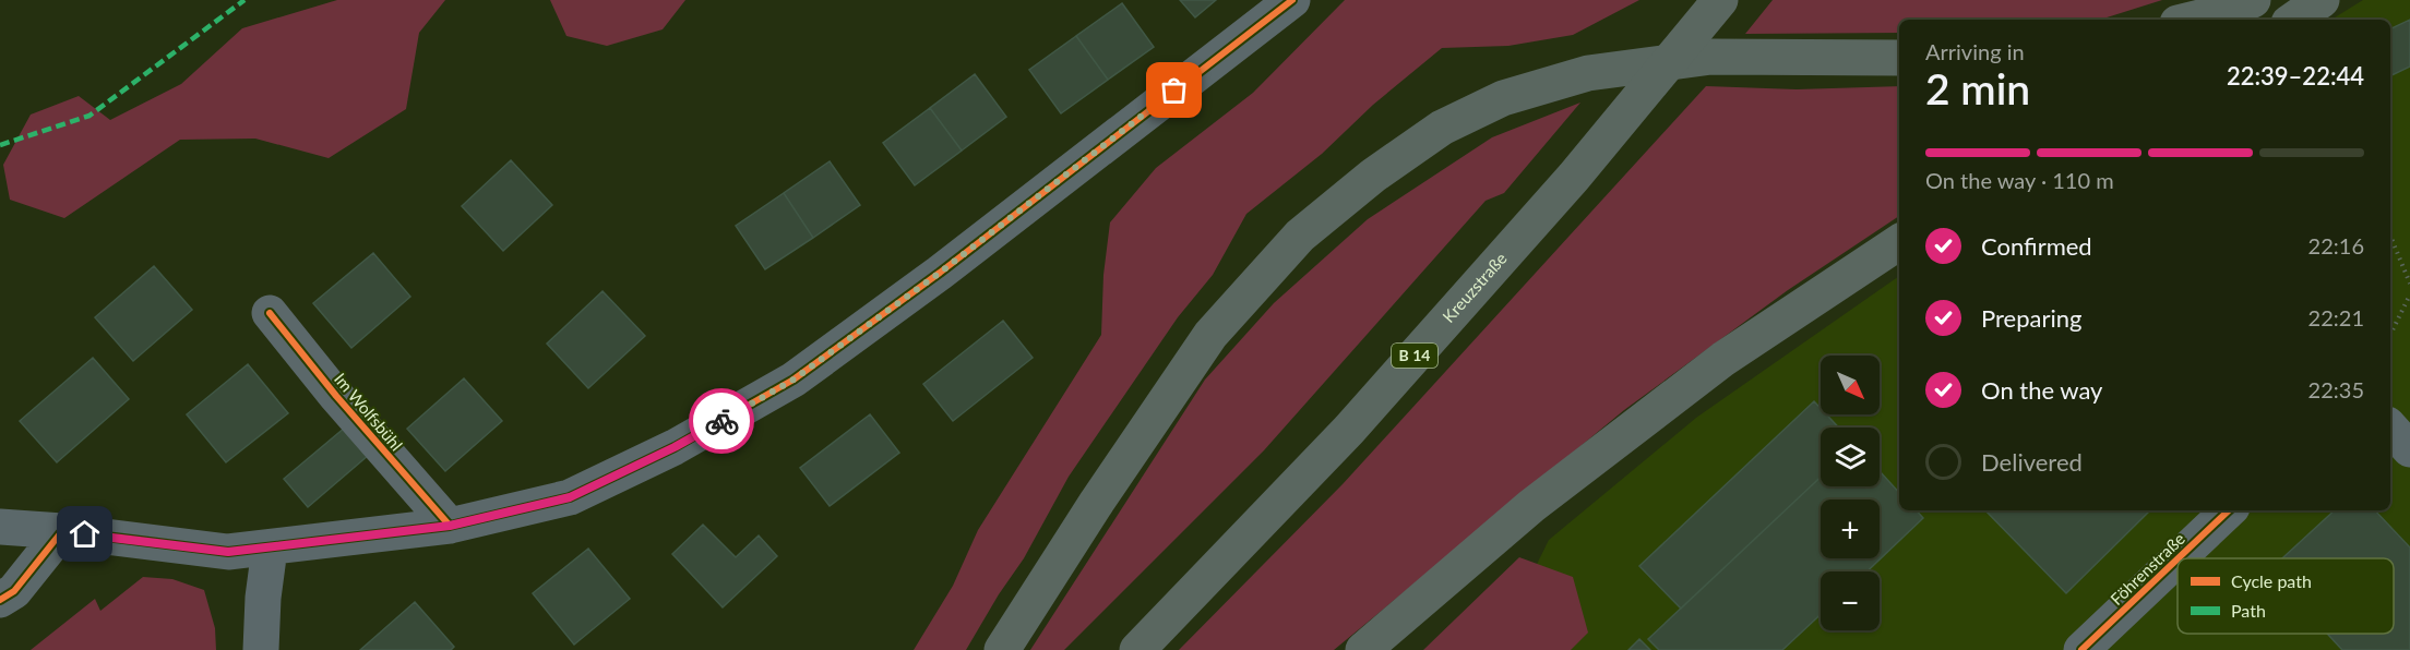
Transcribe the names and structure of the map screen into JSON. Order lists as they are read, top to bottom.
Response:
{
  "streets": {
    "main road": ["Kreuzstraße", "B 14"],
    "street": ["Im Wolfsbühl", "Föhrenstraße"]
  },
  "legend": ["Cycle path", "Path"],
  "north": "bottom right",
  "page": {
    "heading": ["2 min", "Arriving in", "22:39–22:44"],
    "bar": "On the way · 110 m",
    "list": [
      ["Confirmed", "22:16"],
      ["Preparing", "22:21"],
      ["On the way", "22:35"],
      "Delivered"
    ],
    "map_buttons": ["+", "−"]
  }
}
